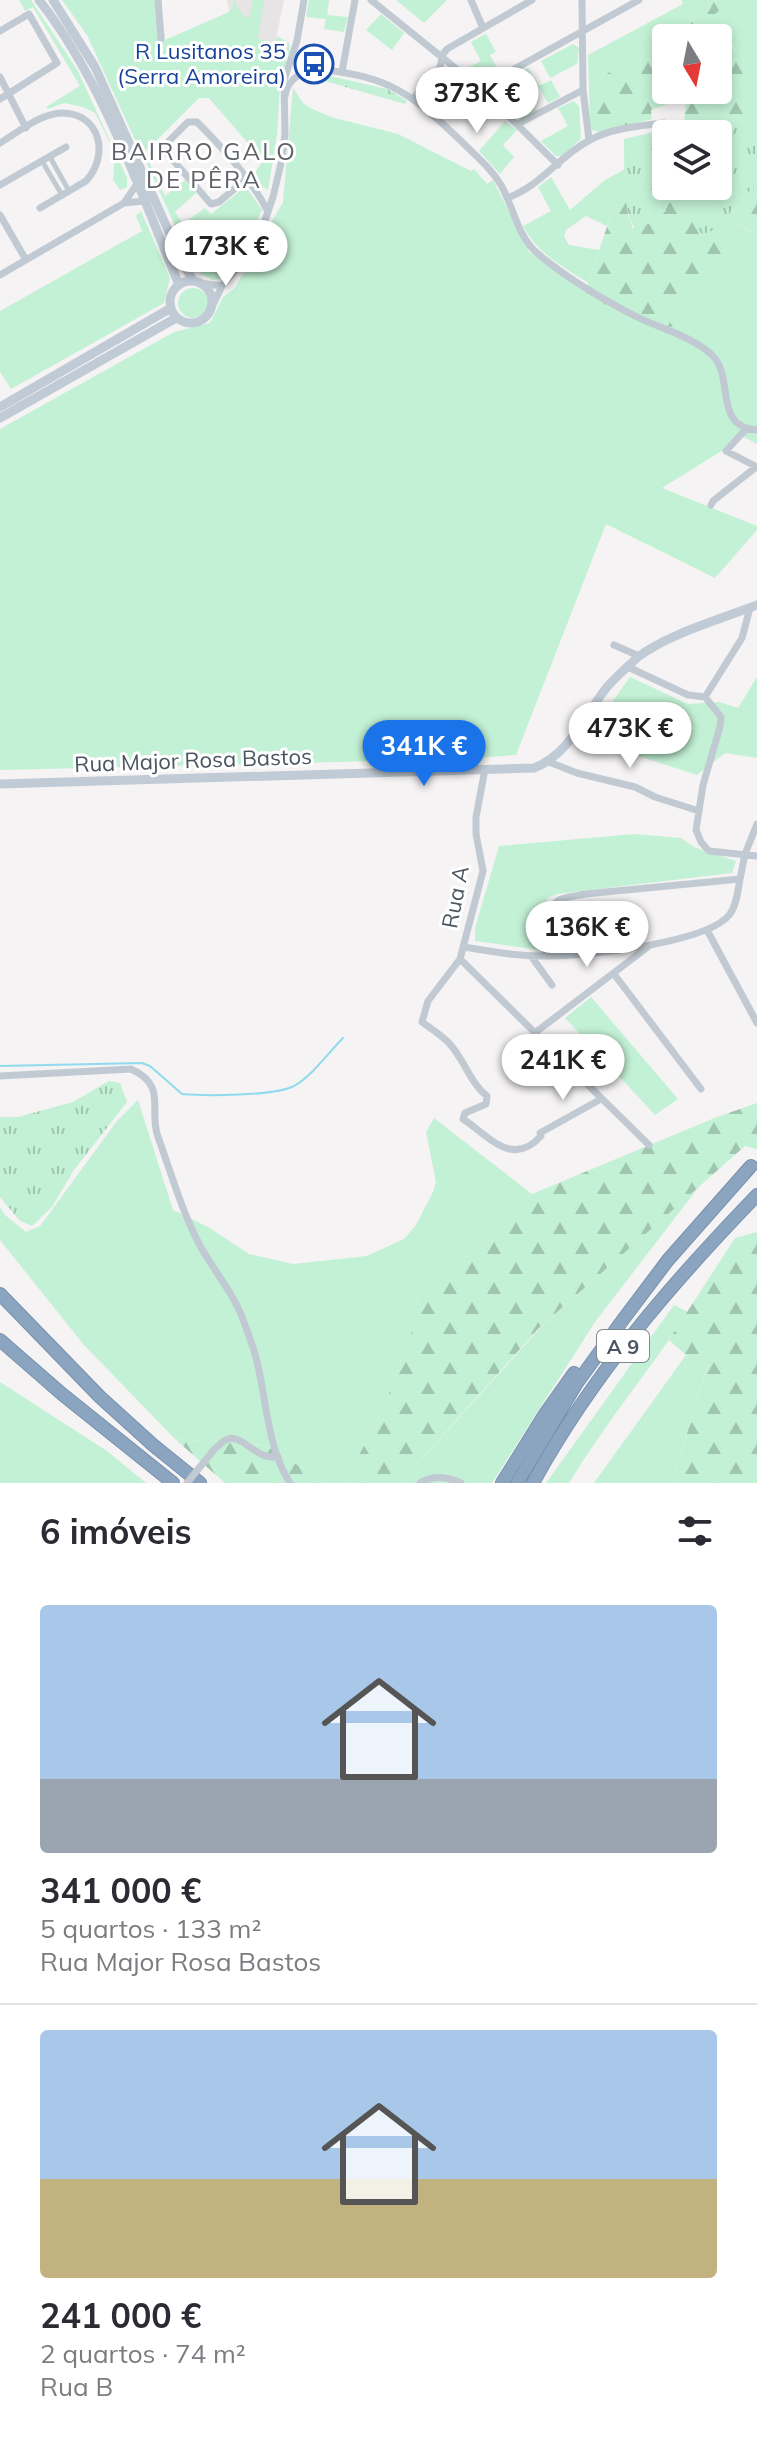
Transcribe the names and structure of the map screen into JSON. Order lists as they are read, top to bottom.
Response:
{
  "streets": {
    "highway": ["A 9"],
    "main road": ["Rua Major Rosa Bastos"],
    "street": ["Rua A"]
  },
  "crossings": [
    ["Rua Major Rosa Bastos", "Rua A"]
  ],
  "districts": ["BAIRRO GALO DE PÊRA"],
  "places": {
    "bus stop": ["R Lusitanos 35 (Serra Amoreira)"]
  },
  "north": "bottom",
  "page": {
    "price": [
      "373K €",
      "173K €",
      "473K €",
      "341K €",
      "136K €",
      "241K €"
    ],
    "heading": "6 imóveis",
    "list": [
      {
        "name": "341 000 €",
        "note": "5 quartos · 133 m² · Rua Major Rosa Bastos"
      },
      {
        "name": "241 000 €",
        "note": "2 quartos · 74 m² · Rua B"
      }
    ]
  }
}
